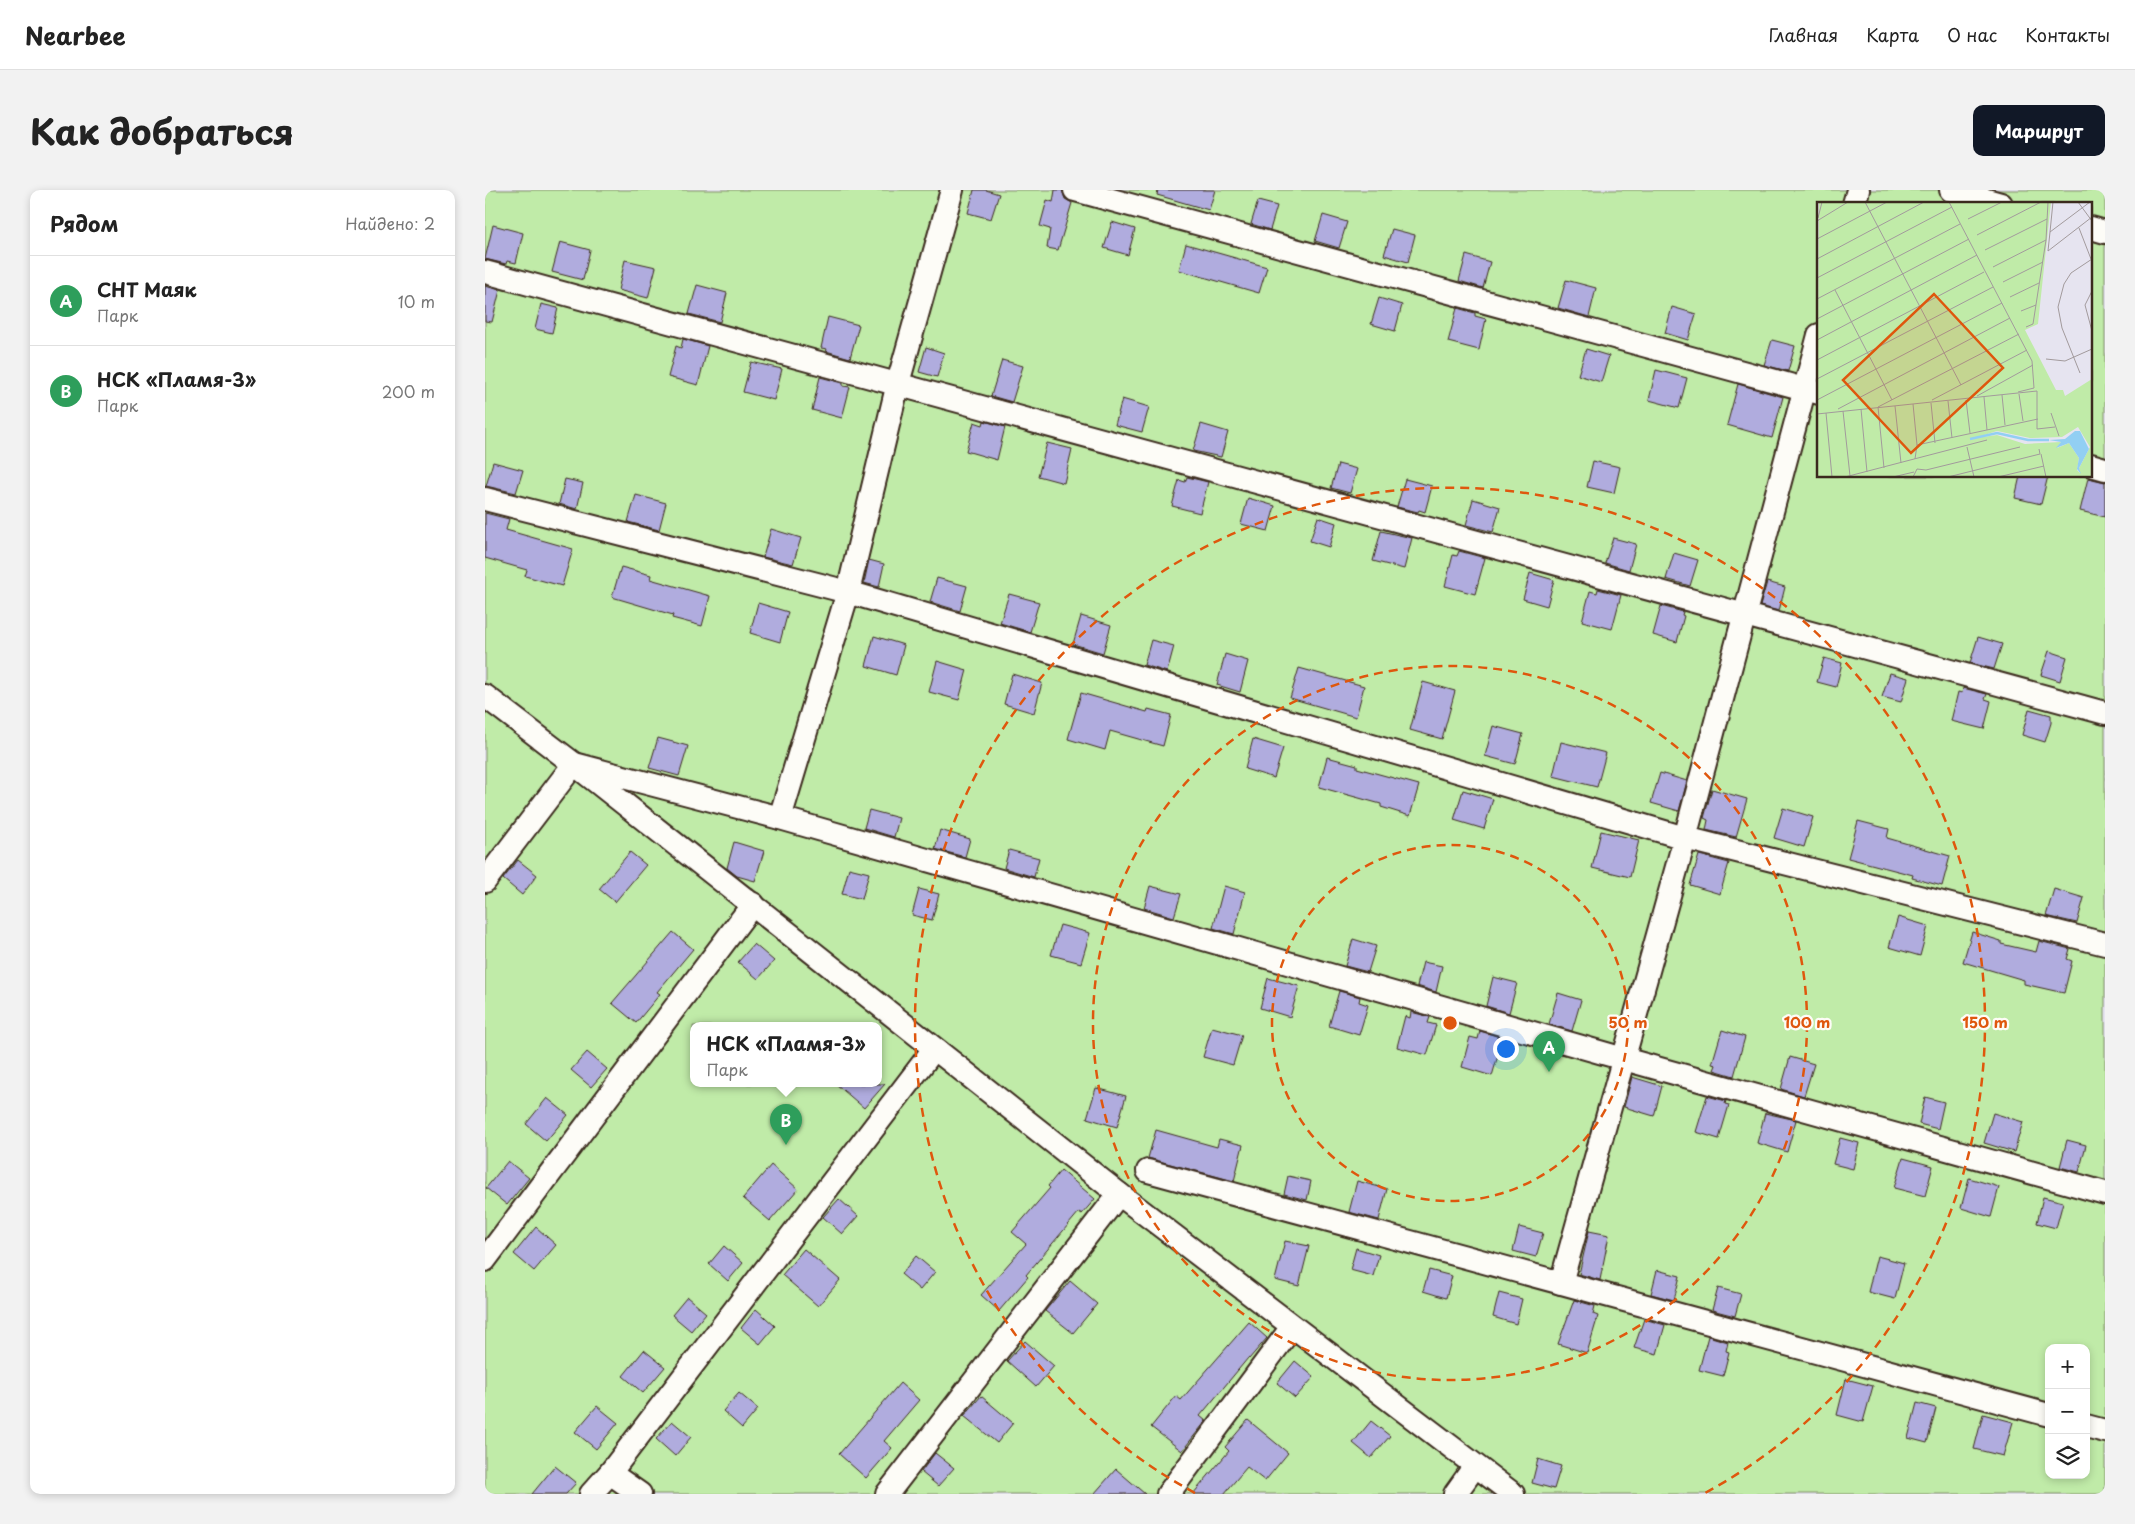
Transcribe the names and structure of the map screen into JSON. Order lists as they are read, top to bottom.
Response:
{
  "page": {
    "header": "Nearbee",
    "nav": [
      "Главная",
      "Карта",
      "О нас",
      "Контакты"
    ],
    "title": "Как добраться",
    "buttons": "Маршрут",
    "heading": ["Рядом", "Найдено: 2"],
    "list": [
      {
        "mark": "A",
        "name": "СНТ Маяк",
        "note": "Парк",
        "value": "10 m"
      },
      {
        "mark": "B",
        "name": "НСК «Пламя-3»",
        "note": "Парк",
        "value": "200 m"
      }
    ],
    "popup": ["НСК «Пламя-3»", "Парк"],
    "pins": ["A", "B"],
    "map_buttons": ["+", "−"]
  },
  "rings": ["50 m", "100 m", "150 m"]
}
